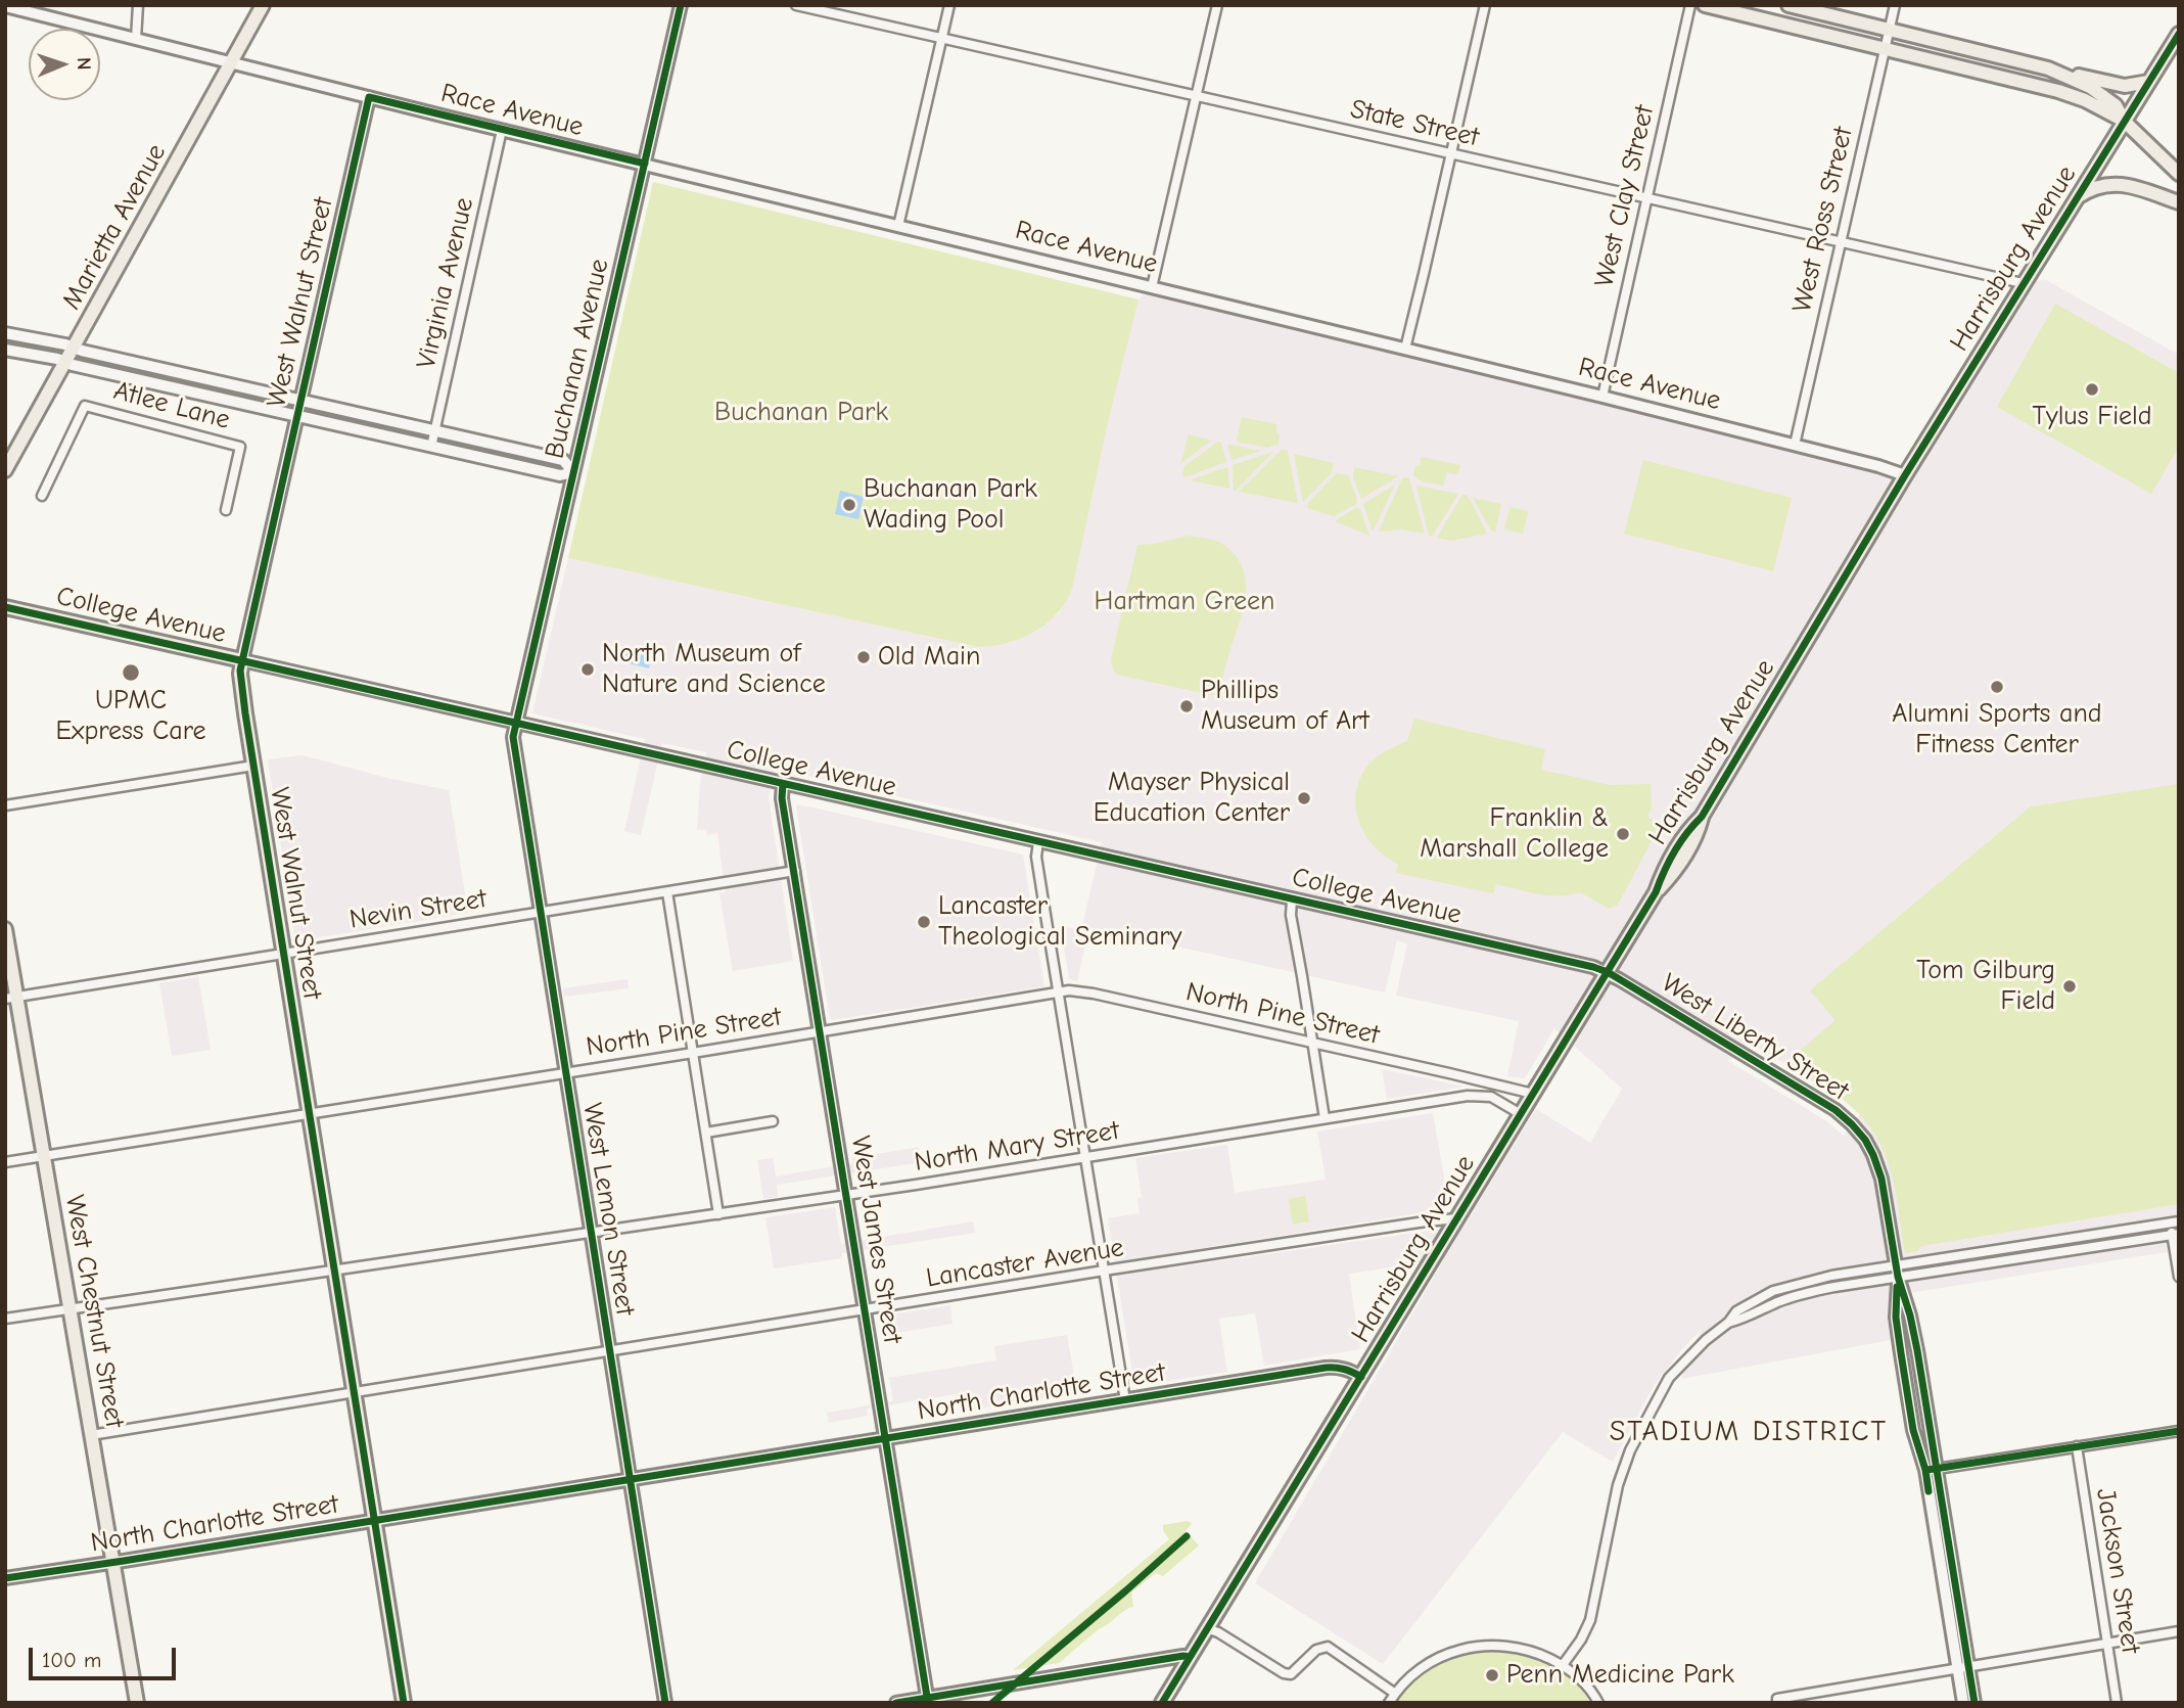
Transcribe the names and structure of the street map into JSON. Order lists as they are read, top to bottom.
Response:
{
  "streets": {
    "main road": [
      "Race Avenue",
      "Marietta Avenue",
      "Harrisburg Avenue",
      "West Walnut Street",
      "Buchanan Avenue",
      "College Avenue",
      "West Liberty Street",
      "West Lemon Street",
      "West James Street",
      "West Chestnut Street",
      "North Charlotte Street"
    ],
    "street": [
      "State Street",
      "West Clay Street",
      "West Ross Street",
      "Virginia Avenue",
      "Atlee Lane",
      "Nevin Street",
      "North Pine Street",
      "North Mary Street",
      "Lancaster Avenue",
      "Jackson Street"
    ]
  },
  "crossings": [
    ["Race Avenue", "West Clay Street"],
    ["Race Avenue", "West Ross Street"],
    ["Race Avenue", "Marietta Avenue"],
    ["Race Avenue", "Harrisburg Avenue"],
    ["Race Avenue", "Virginia Avenue"],
    ["Race Avenue", "West Walnut Street"],
    ["Race Avenue", "Buchanan Avenue"],
    ["State Street", "West Clay Street"],
    ["State Street", "West Ross Street"],
    ["State Street", "Harrisburg Avenue"],
    ["Harrisburg Avenue", "College Avenue"],
    ["Harrisburg Avenue", "North Pine Street"],
    ["Harrisburg Avenue", "West Liberty Street"],
    ["Harrisburg Avenue", "North Mary Street"],
    ["Harrisburg Avenue", "Lancaster Avenue"],
    ["Harrisburg Avenue", "North Charlotte Street"],
    ["West Walnut Street", "College Avenue"],
    ["West Walnut Street", "Nevin Street"],
    ["West Walnut Street", "North Pine Street"],
    ["West Walnut Street", "North Mary Street"],
    ["West Walnut Street", "Lancaster Avenue"],
    ["West Walnut Street", "North Charlotte Street"],
    ["Buchanan Avenue", "College Avenue"],
    ["Buchanan Avenue", "West Lemon Street"],
    ["College Avenue", "West Liberty Street"],
    ["College Avenue", "West Lemon Street"],
    ["College Avenue", "West James Street"],
    ["Nevin Street", "West Lemon Street"],
    ["Nevin Street", "West James Street"],
    ["Nevin Street", "West Chestnut Street"],
    ["North Pine Street", "West Lemon Street"],
    ["North Pine Street", "West James Street"],
    ["North Pine Street", "West Chestnut Street"],
    ["North Mary Street", "West Lemon Street"],
    ["North Mary Street", "West James Street"],
    ["North Mary Street", "West Chestnut Street"],
    ["West Lemon Street", "Lancaster Avenue"],
    ["West Lemon Street", "North Charlotte Street"],
    ["West James Street", "Lancaster Avenue"],
    ["West James Street", "North Charlotte Street"],
    ["Lancaster Avenue", "West Chestnut Street"],
    ["West Chestnut Street", "North Charlotte Street"]
  ],
  "districts": ["STADIUM DISTRICT"],
  "parks": ["Buchanan Park", "Hartman Green"],
  "places": [
    "Tylus Field",
    "Buchanan Park Wading Pool",
    "Old Main",
    "North Museum of Nature and Science",
    "UPMC Express Care",
    "Alumni Sports and Fitness Center",
    "Phillips Museum of Art",
    "Mayser Physical Education Center",
    "Franklin & Marshall College",
    "Lancaster Theological Seminary",
    "Tom Gilburg Field",
    "Penn Medicine Park"
  ],
  "scale_bar": "100 m",
  "north": "right"
}
